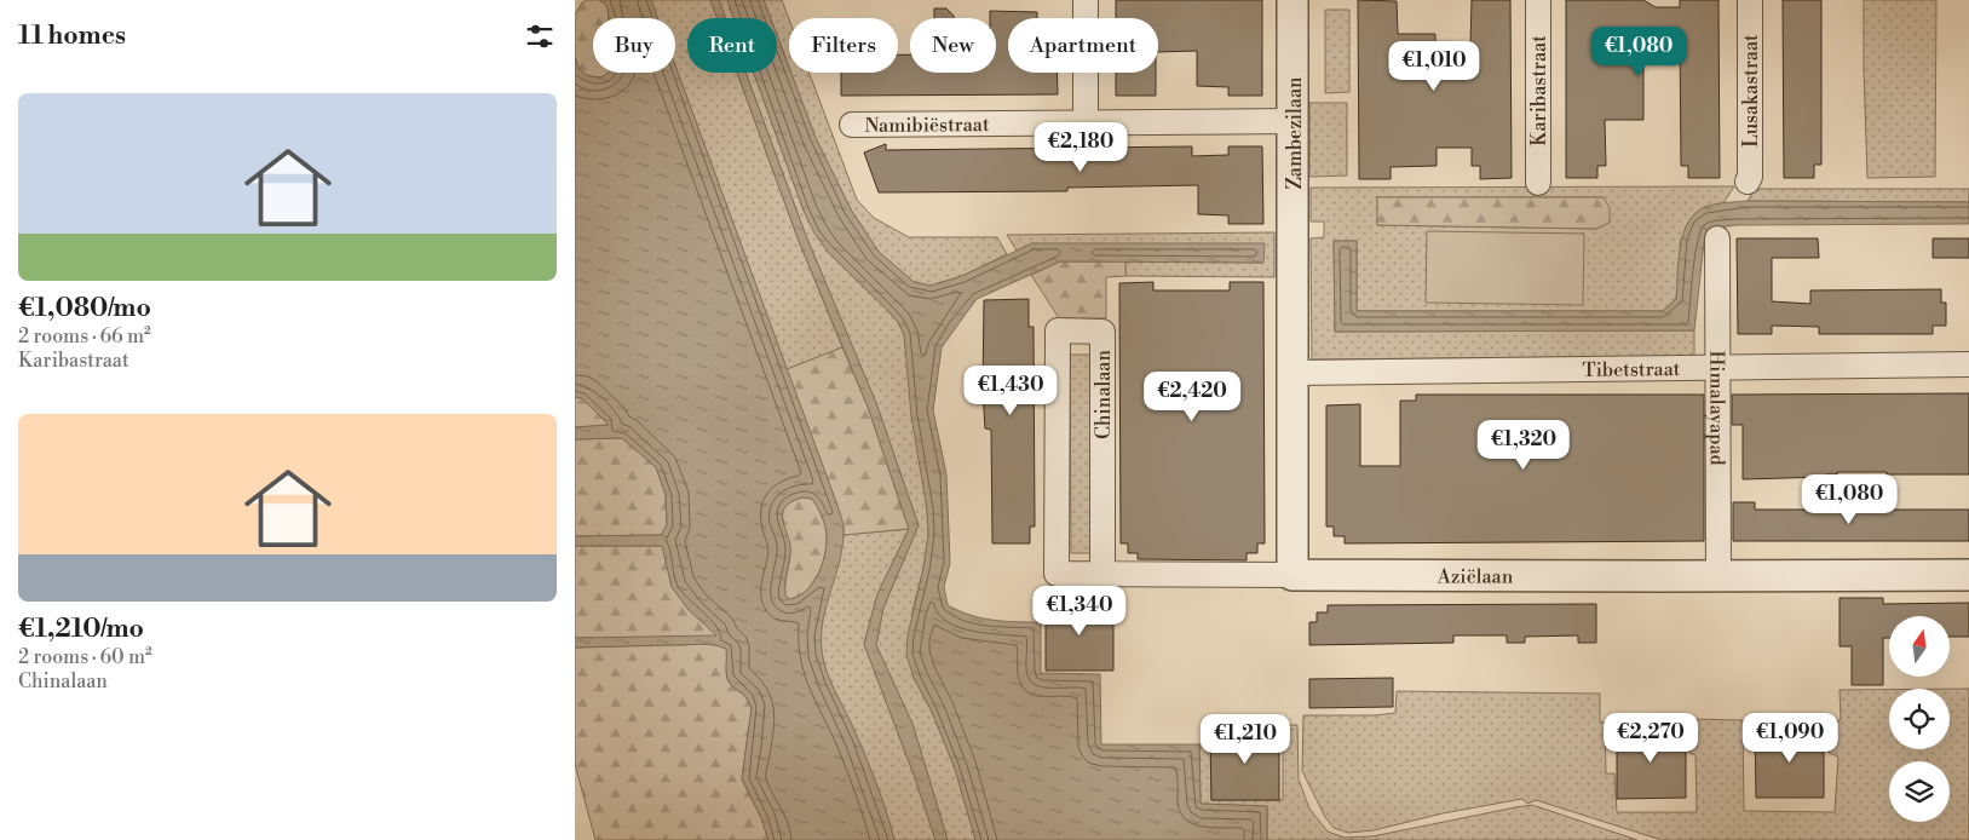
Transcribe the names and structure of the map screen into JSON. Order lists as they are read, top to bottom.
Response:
{
  "streets": {
    "street": [
      "Karibastraat",
      "Lusakastraat",
      "Namibiëstraat",
      "Zambezilaan",
      "Tibetstraat",
      "Chinalaan",
      "Himalayapad",
      "Aziëlaan"
    ]
  },
  "crossings": [
    ["Namibiëstraat", "Zambezilaan"],
    ["Zambezilaan", "Tibetstraat"],
    ["Tibetstraat", "Himalayapad"],
    ["Chinalaan", "Aziëlaan"],
    ["Himalayapad", "Aziëlaan"]
  ],
  "north": "top",
  "page": {
    "heading": "11 homes",
    "chip": [
      "Buy",
      "Rent",
      "Filters",
      "New",
      "Apartment"
    ],
    "price": [
      "€1,080",
      "€1,010",
      "€2,180",
      "€1,430",
      "€2,420",
      "€1,320",
      "€1,080",
      "€1,340",
      "€2,270",
      "€1,090",
      "€1,210"
    ],
    "list": [
      {
        "name": "€1,080/mo",
        "note": "2 rooms · 66 m² · Karibastraat"
      },
      {
        "name": "€1,210/mo",
        "note": "2 rooms · 60 m² · Chinalaan"
      }
    ]
  }
}
